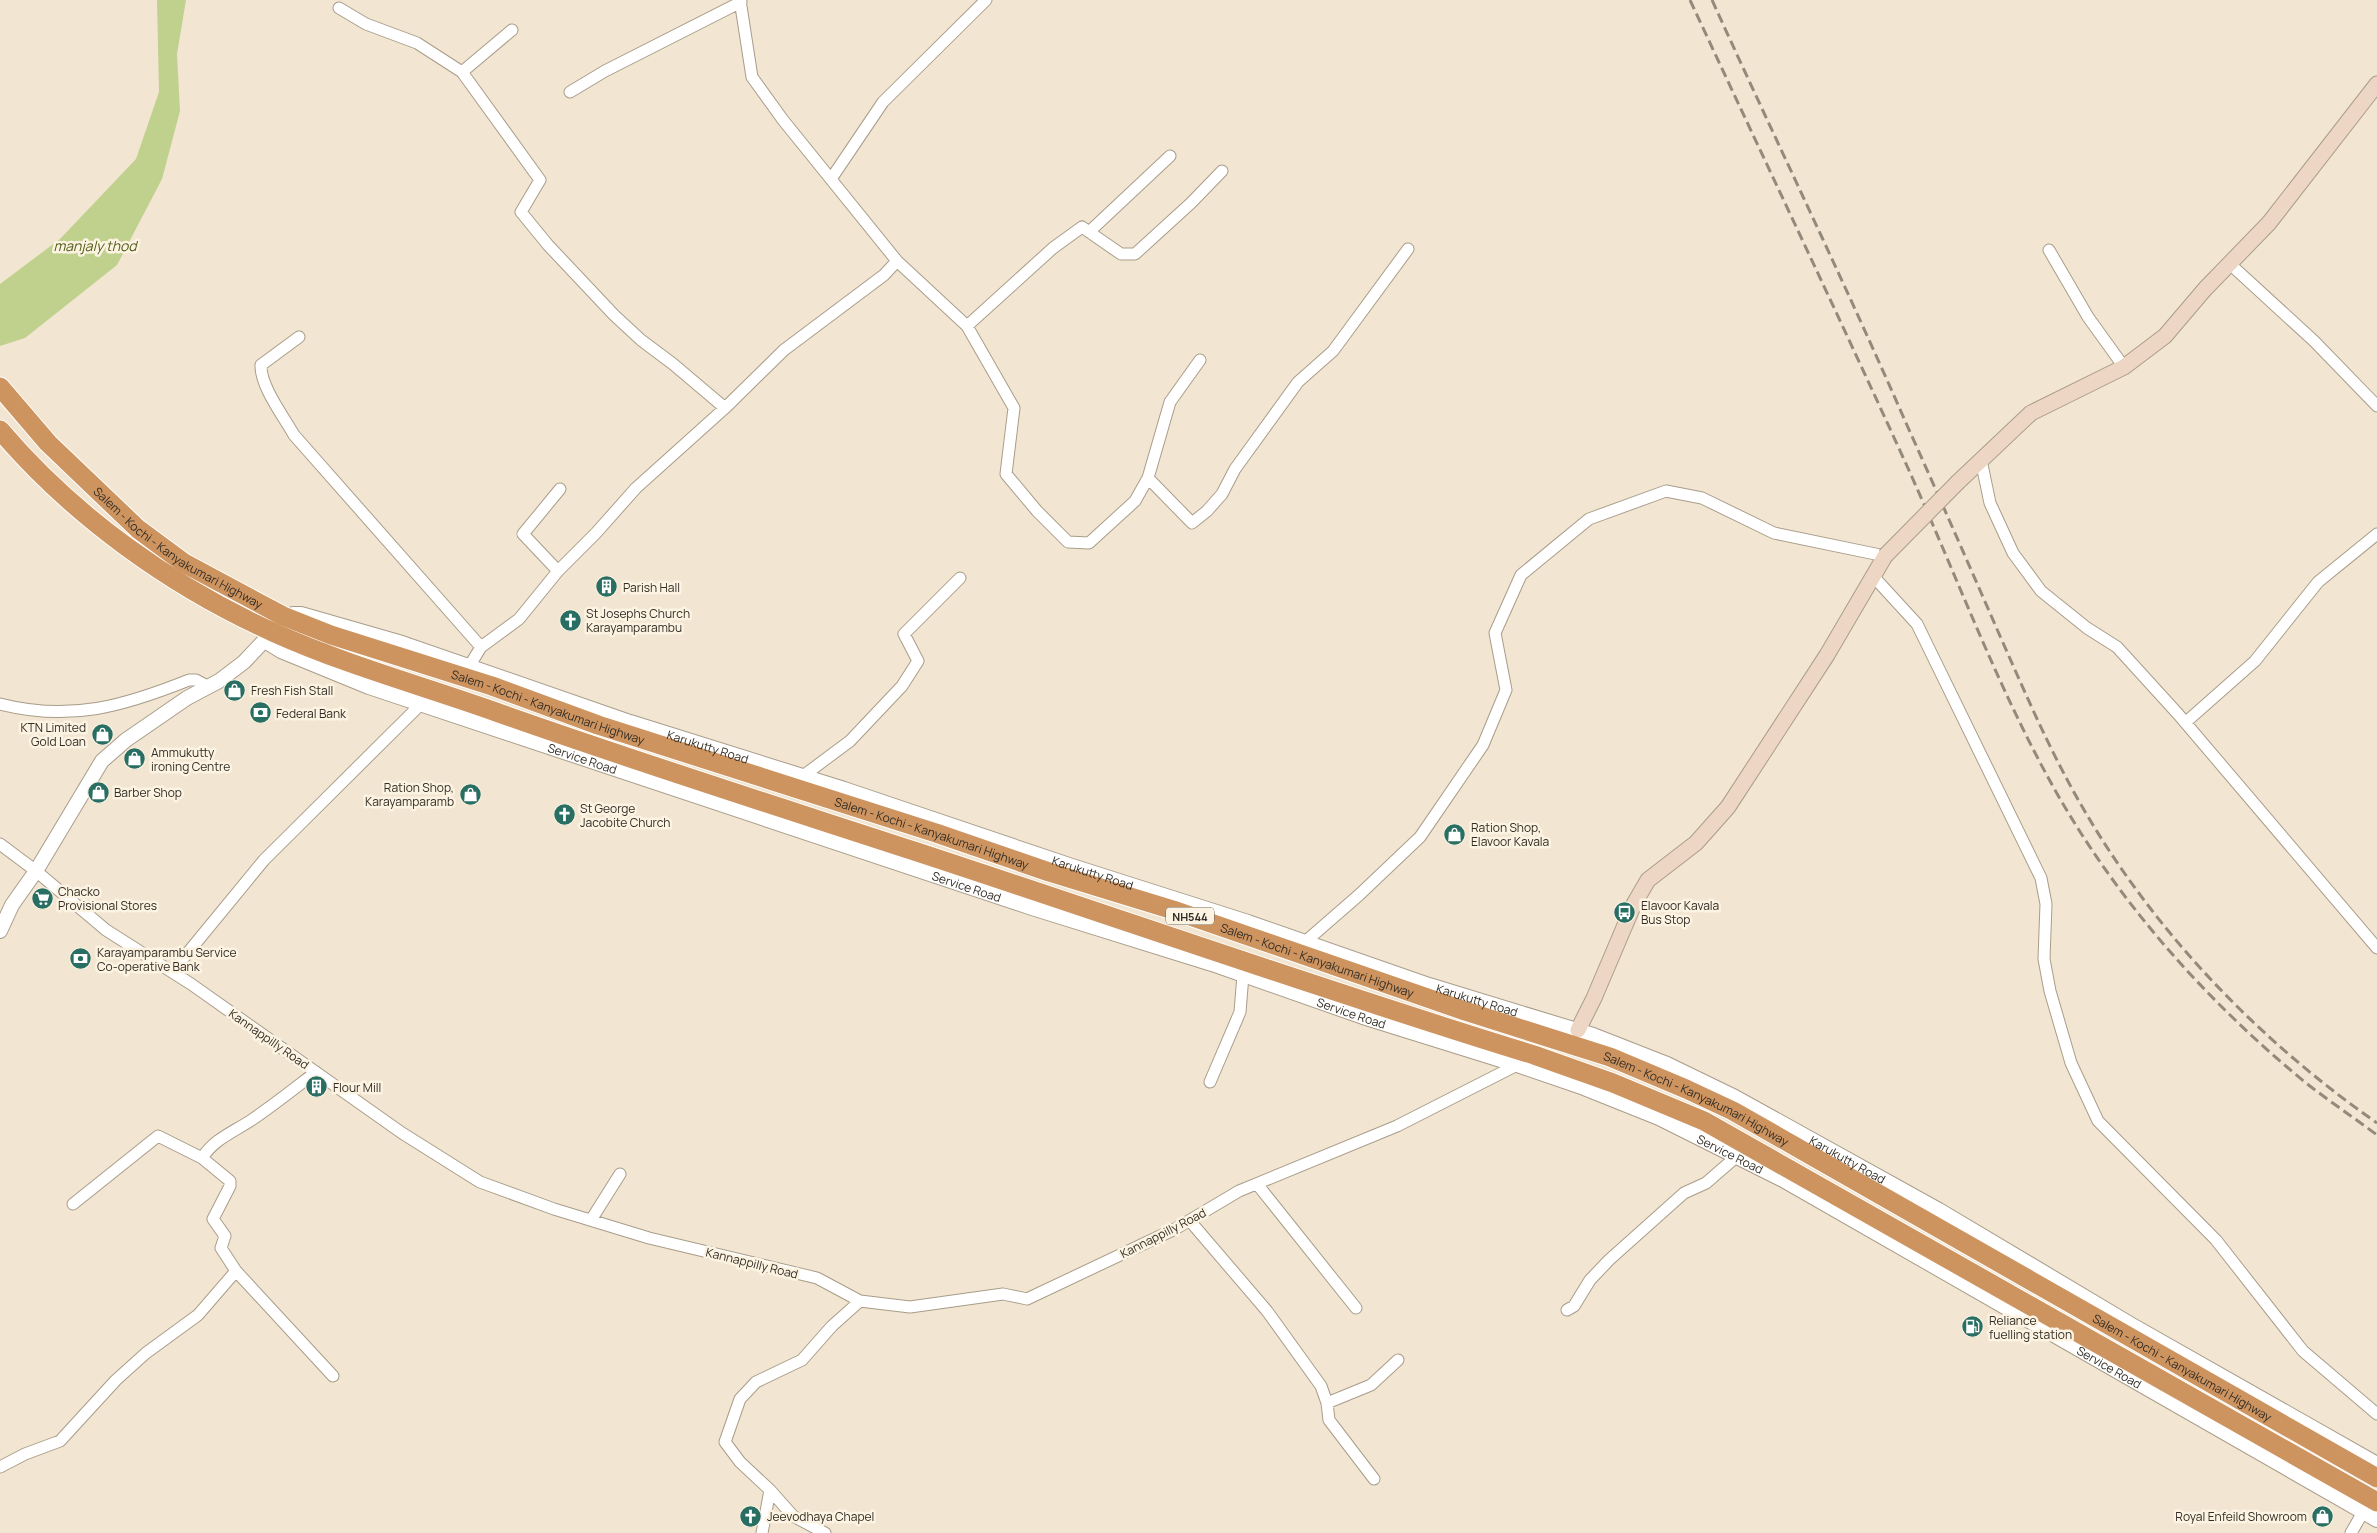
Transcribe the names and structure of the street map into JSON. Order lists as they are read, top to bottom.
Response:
{
  "streets": {
    "highway": ["Salem - Kochi - Kanyakumari Highway", "NH544"],
    "street": ["Karukutty Road", "Service Road", "Kannappilly Road"]
  },
  "crossings": [
    ["Salem - Kochi - Kanyakumari Highway", "Karukutty Road"],
    ["Salem - Kochi - Kanyakumari Highway", "Service Road"],
    ["Service Road", "Kannappilly Road"]
  ],
  "water": ["manjaly thod"],
  "places": {
    "building": ["Parish Hall", "Flour Mill"],
    "church": ["St Josephs Church Karayamparambu", "St George Jacobite Church", "Jeevodhaya Chapel"],
    "shop": [
      "Fresh Fish Stall",
      "KTN Limited Gold Loan",
      "Ammukutty ironing Centre",
      "Barber Shop",
      "Ration Shop, Karayamparamb",
      "Ration Shop, Elavoor Kavala",
      "Royal Enfeild Showroom"
    ],
    "bank": ["Federal Bank", "Karayamparambu Service Co-operative Bank"],
    "supermarket": ["Chacko Provisional Stores"],
    "bus stop": ["Elavoor Kavala Bus Stop"],
    "fuel station": ["Reliance fuelling station"]
  }
}
